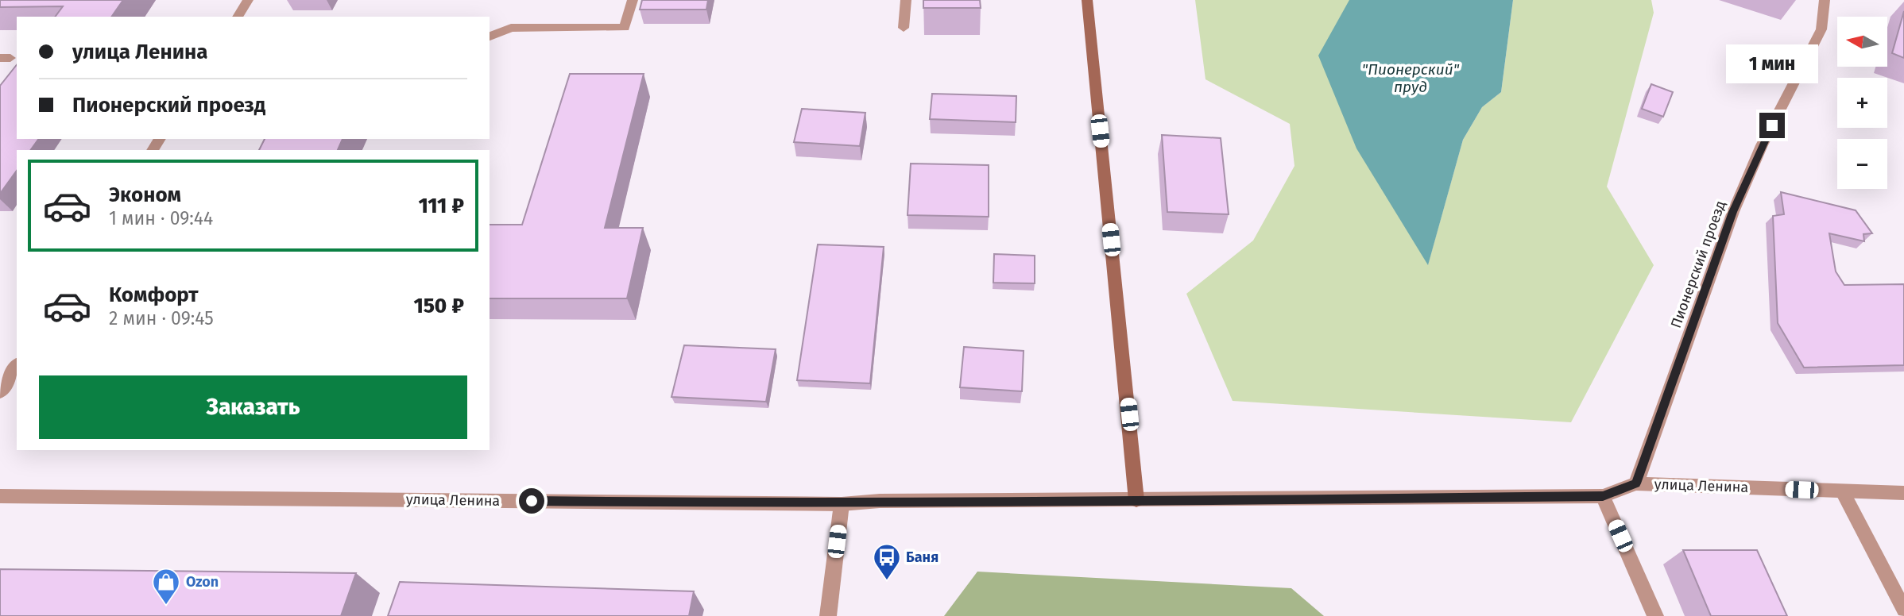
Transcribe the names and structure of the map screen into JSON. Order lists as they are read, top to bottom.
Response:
{
  "streets": {
    "street": ["Пионерский проезд", "улица Ленина"]
  },
  "crossings": [
    ["Пионерский проезд", "улица Ленина"]
  ],
  "water": ["\"Пионерский\" пруд"],
  "places": {
    "bus stop": ["Баня"],
    "shop": ["Ozon"]
  },
  "north": "left",
  "page": {
    "map_buttons": ["+", "−"],
    "banner": ["улица Ленина", "Пионерский проезд"],
    "bubble": "1 мин",
    "list": [
      {
        "name": "Эконом",
        "note": "1 мин · 09:44",
        "value": "111 ₽"
      },
      {
        "name": "Комфорт",
        "note": "2 мин · 09:45",
        "value": "150 ₽"
      }
    ],
    "buttons": "Заказать"
  }
}
